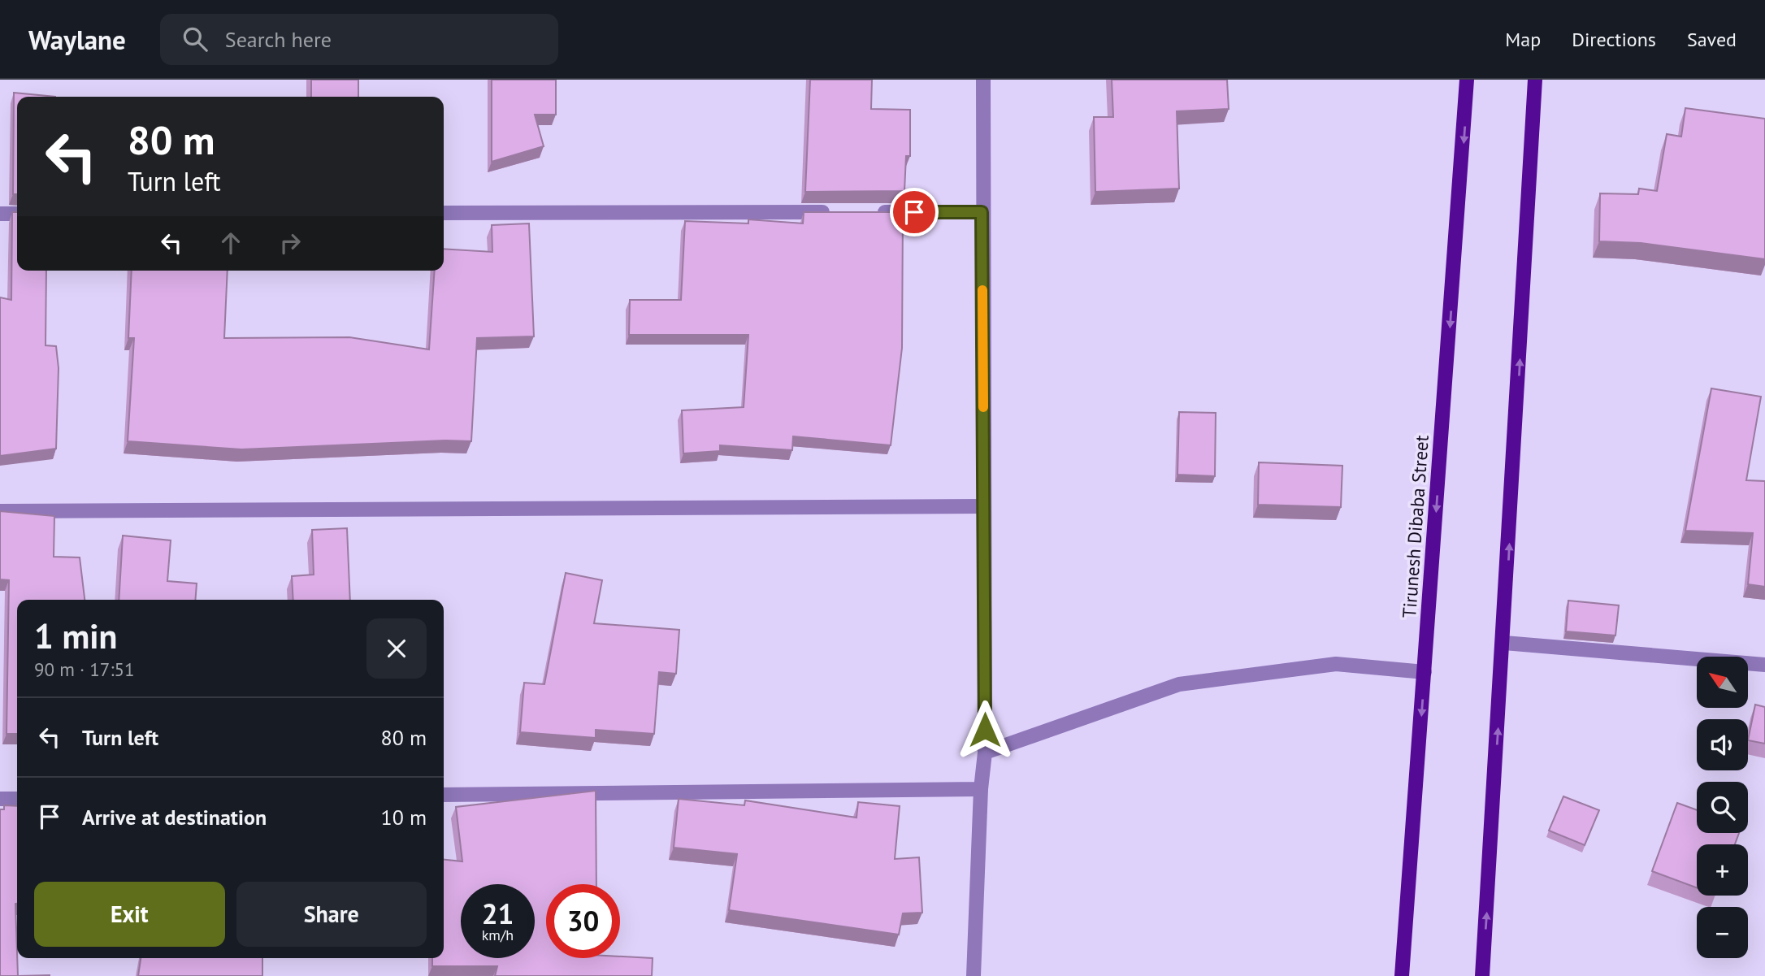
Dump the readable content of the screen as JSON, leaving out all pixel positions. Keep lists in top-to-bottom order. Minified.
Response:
{"streets":{"main road":["Tirunesh Dibaba Street"]},"north":"top left","page":{"header":"Waylane","search":"Search here","nav":["Map","Directions","Saved"],"turn":["80 m","Turn left"],"heading":["1 min","90 m · 17:51"],"map_buttons":["+","−"],"list":[{"name":"Turn left","value":"80 m"},{"name":"Arrive at destination","value":"10 m"}],"buttons":["Exit","Share"],"speed":"21 km/h","limit":"30"}}
